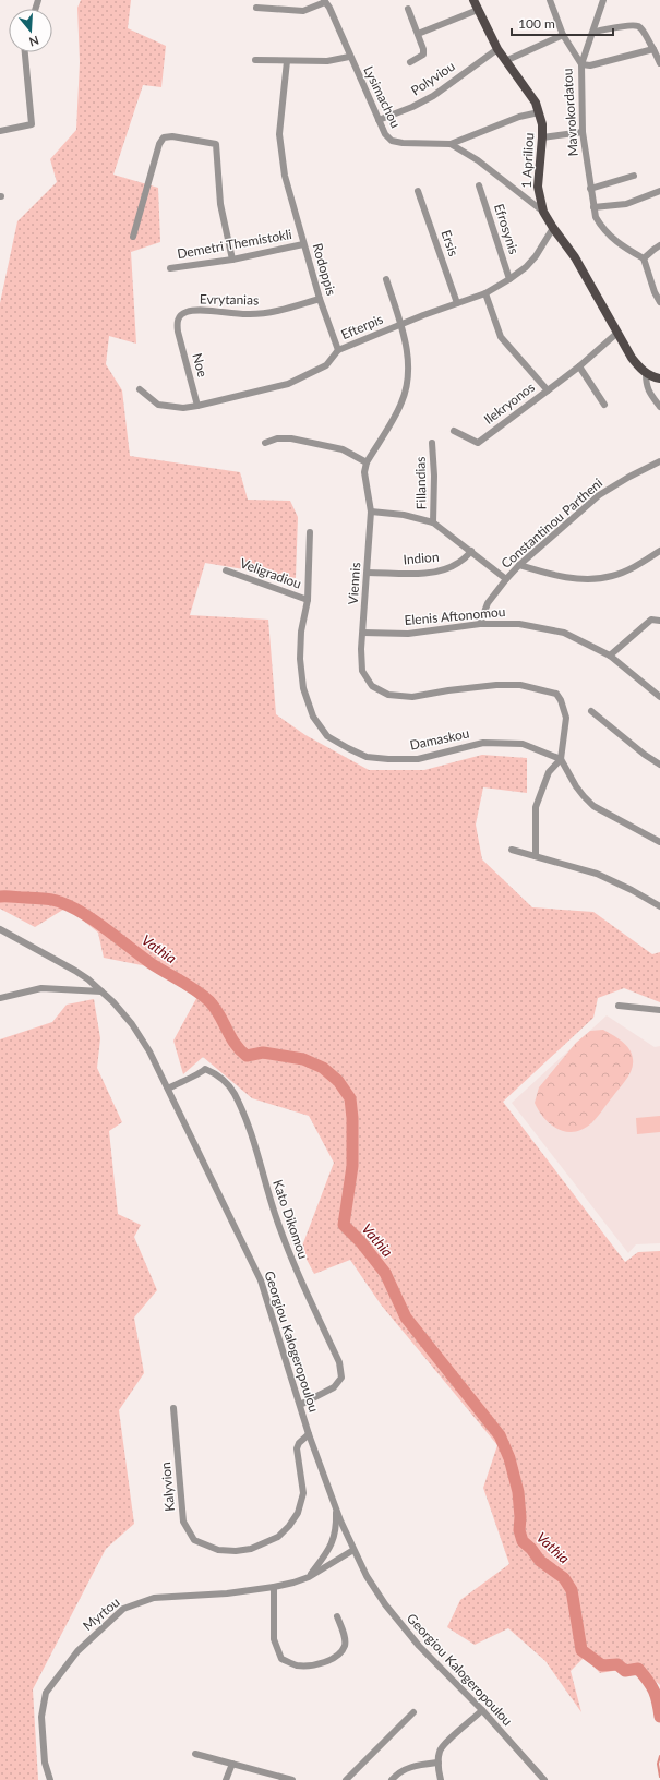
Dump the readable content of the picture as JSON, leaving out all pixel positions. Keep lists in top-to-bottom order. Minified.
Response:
{"streets":{"main road":["1 Apriliou"],"street":["Polyviou","Lysimachou","Mavrokordatou","Efrosynis","Ersis","Demetri Themistokli","Rodoppis","Evrytanias","Efterpis","Noe","Ilekryonos","Fillandias","Constantinou Partheni","Indion","Veligradiou","Viennis","Elenis Aftonomou","Damaskou","Kato Dikomou","Georgiou Kalogeropoulou","Kalyvion","Myrtou"]},"crossings":[["Polyviou","Lysimachou"],["Polyviou","1 Apriliou"],["Lysimachou","1 Apriliou"],["1 Apriliou","Efterpis"],["Efrosynis","Efterpis"],["Ersis","Efterpis"],["Demetri Themistokli","Rodoppis"],["Rodoppis","Evrytanias"],["Rodoppis","Efterpis"],["Evrytanias","Noe"],["Efterpis","Noe"],["Efterpis","Ilekryonos"],["Efterpis","Viennis"],["Constantinou Partheni","Elenis Aftonomou"],["Indion","Viennis"],["Veligradiou","Damaskou"],["Viennis","Elenis Aftonomou"],["Viennis","Damaskou"],["Kato Dikomou","Georgiou Kalogeropoulou"],["Georgiou Kalogeropoulou","Kalyvion"],["Georgiou Kalogeropoulou","Myrtou"]],"water":["Vathia"],"scale_bar":"100 m","north":"bottom"}
